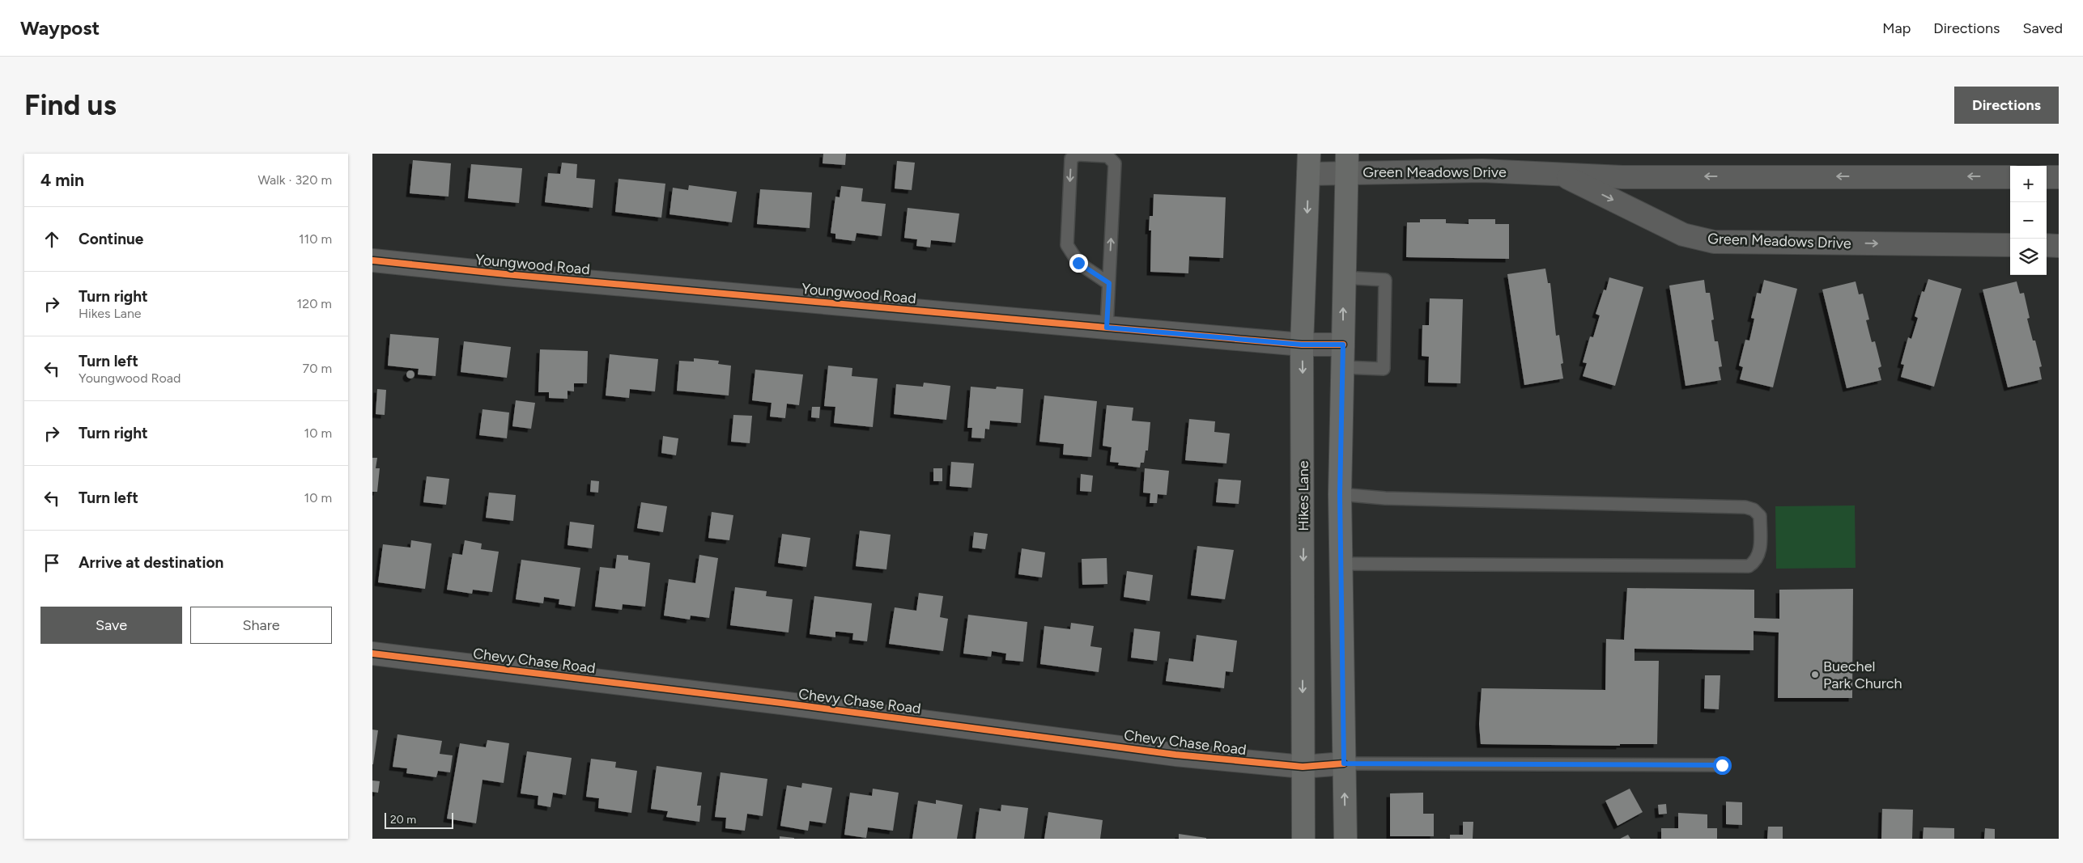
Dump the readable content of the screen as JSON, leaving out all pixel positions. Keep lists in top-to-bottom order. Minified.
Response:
{"streets":{"main road":["Hikes Lane"],"street":["Green Meadows Drive","Youngwood Road","Chevy Chase Road"]},"crossings":[["Green Meadows Drive","Hikes Lane"],["Youngwood Road","Hikes Lane"],["Hikes Lane","Chevy Chase Road"]],"places":["Buechel Park Church"],"scale_bar":"20 m","page":{"header":"Waypost","nav":["Map","Directions","Saved"],"buttons":["Directions",["Save","Share"]],"title":"Find us","heading":["4 min","Walk · 320 m"],"map_buttons":["+","−"],"list":[["Continue","110 m"],["Turn right","Hikes Lane","120 m"],["Turn left","Youngwood Road","70 m"],["Turn right","10 m"],["Turn left","10 m"],"Arrive at destination"],"scale":"20 m"}}
